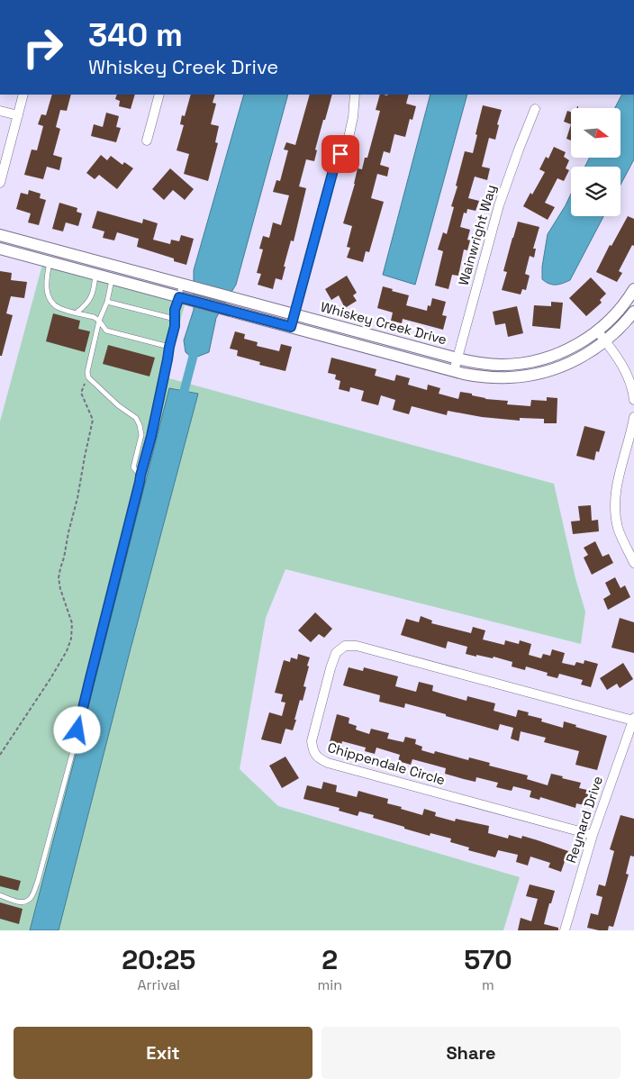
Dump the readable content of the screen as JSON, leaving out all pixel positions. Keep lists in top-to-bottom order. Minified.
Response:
{"streets":{"street":["Wainwright Way","Whiskey Creek Drive","Chippendale Circle","Reynard Drive"]},"crossings":[["Wainwright Way","Whiskey Creek Drive"],["Chippendale Circle","Reynard Drive"]],"north":"right","page":{"turn":["340 m","Whiskey Creek Drive"],"eta":["20:25","Arrival","2","min","570","m"],"buttons":["Exit","Share"]}}
